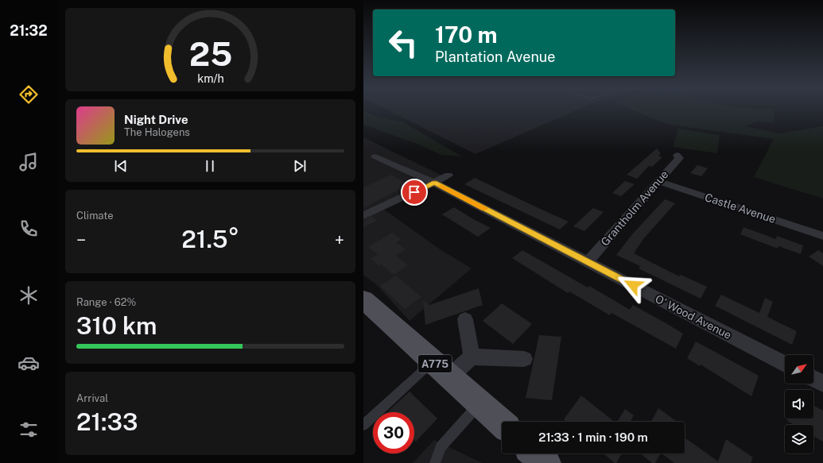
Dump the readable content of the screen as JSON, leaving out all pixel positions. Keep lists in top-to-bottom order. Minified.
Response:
{"streets":{"main road":["A775"],"street":["Grantholm Avenue","Castle Avenue","O' Wood Avenue"]},"crossings":[["Grantholm Avenue","Castle Avenue"],["Grantholm Avenue","O' Wood Avenue"]],"north":"top right","page":{"tabs":"21:32","turn":["170 m","Plantation Avenue"],"song":["Night Drive","The Halogens"],"tile":["Climate",["Range · 62%","310 km"],["Arrival","21:33"]],"heat":["−","21.5°","+"],"limit":"30","trip":"21:33 · 1 min · 190 m","gauge":["25","km/h"]}}
